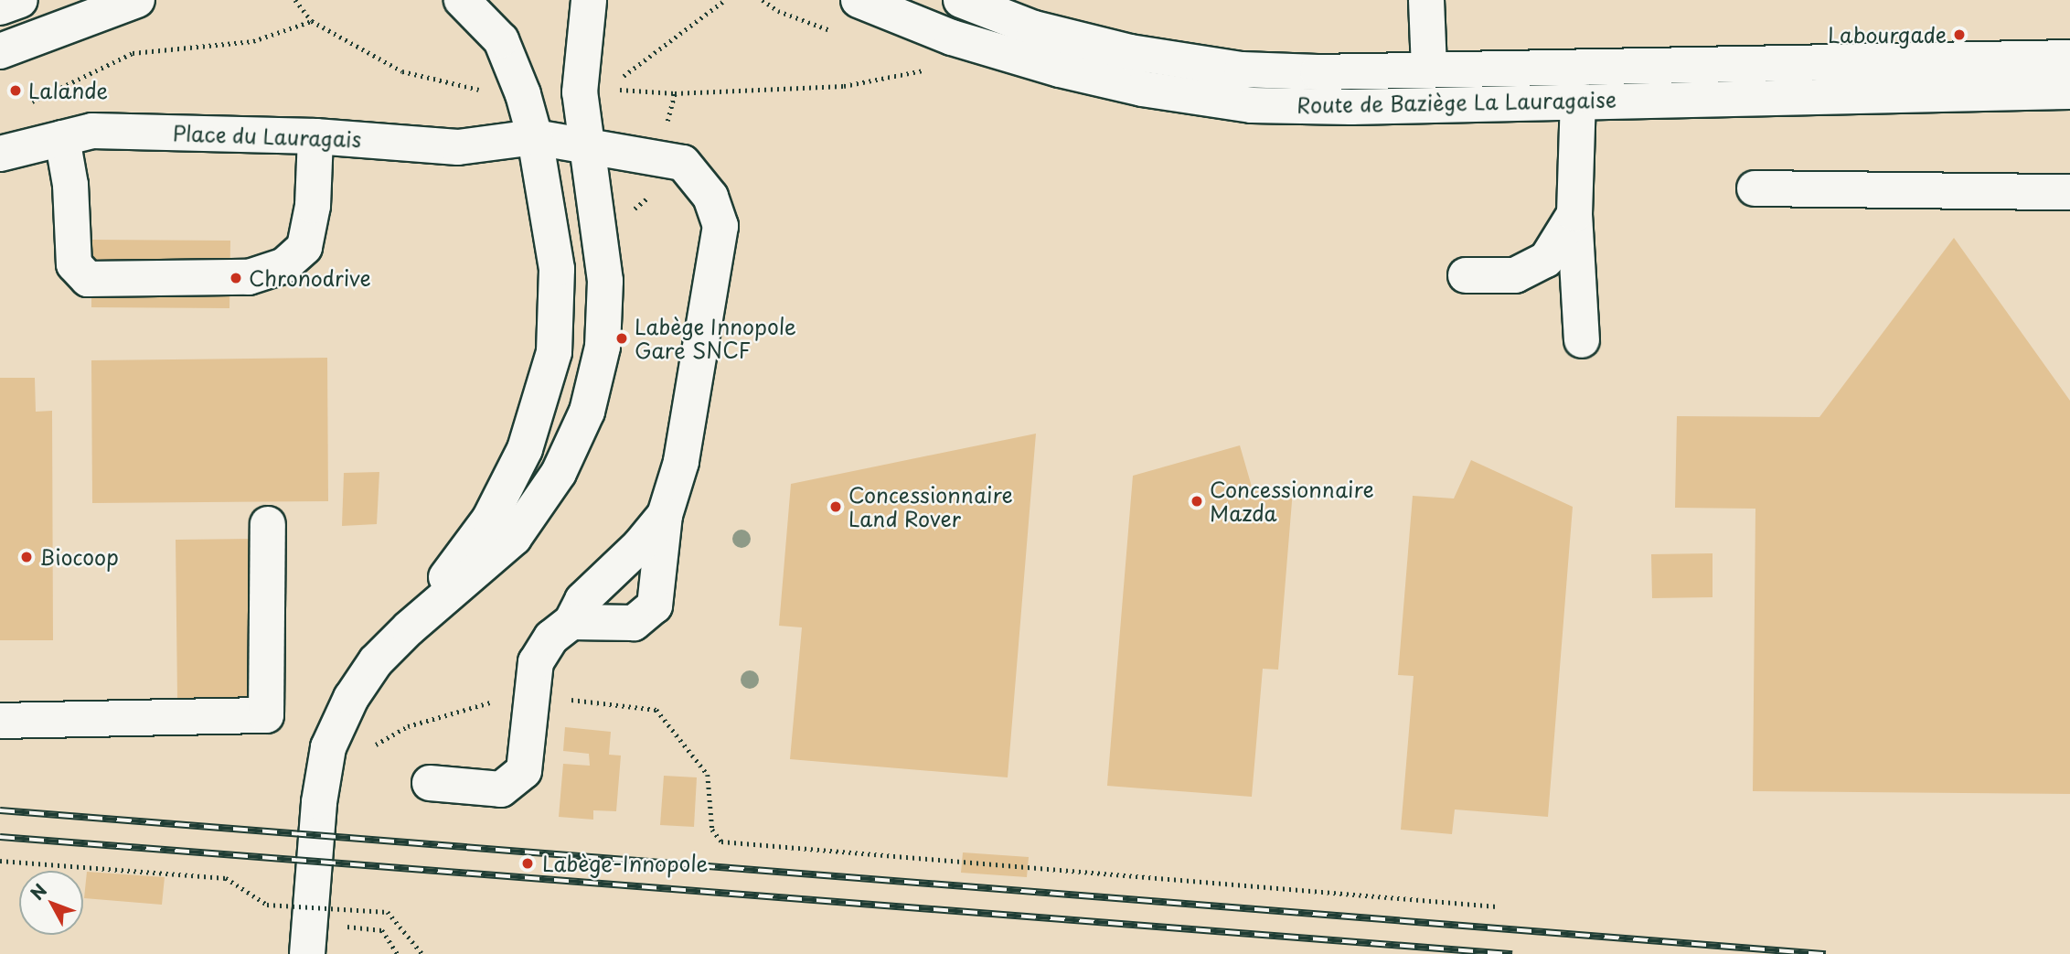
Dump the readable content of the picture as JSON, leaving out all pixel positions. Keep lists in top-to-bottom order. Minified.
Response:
{"streets":{"street":["Route de Baziège La Lauragaise","Place du Lauragais"]},"places":["Labourgade","Lalande","Chronodrive","Labège Innopole Gare SNCF","Concessionnaire Mazda","Concessionnaire Land Rover","Biocoop","Labège-Innopole"],"north":"top left"}
